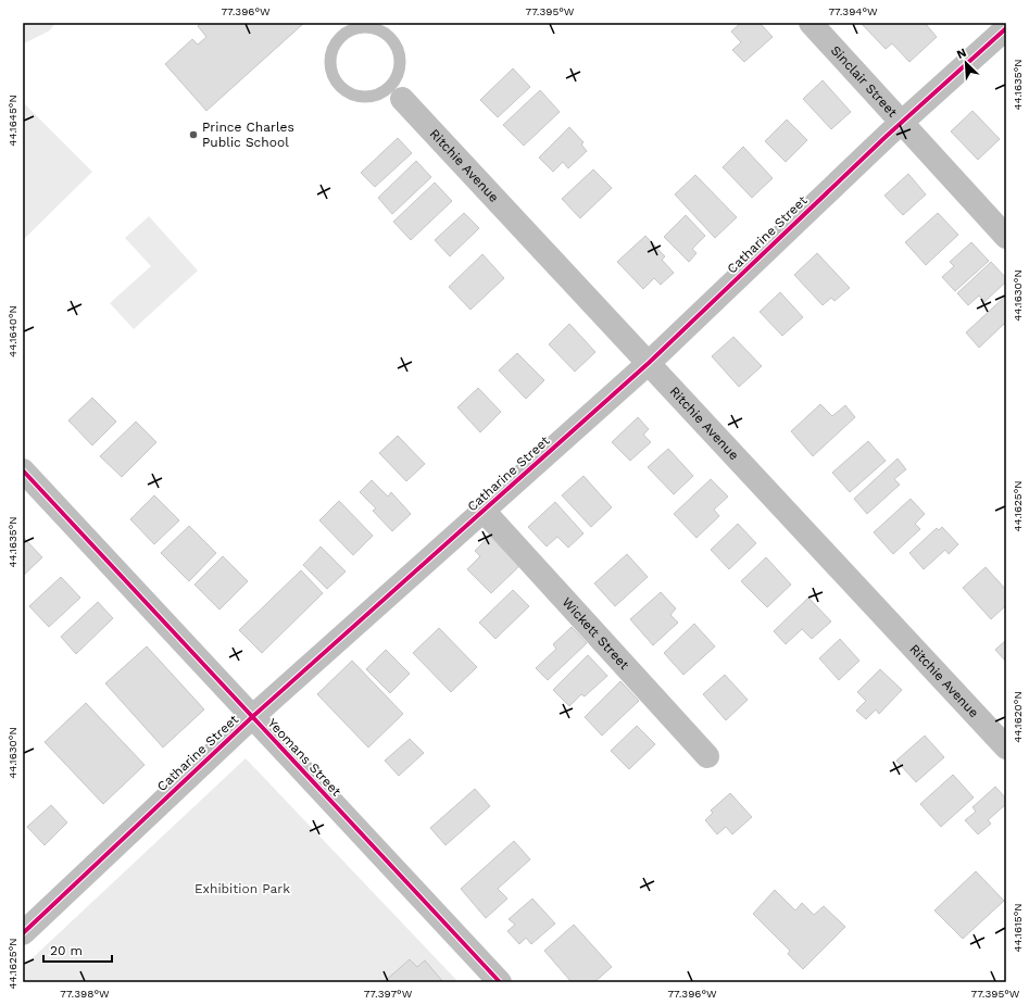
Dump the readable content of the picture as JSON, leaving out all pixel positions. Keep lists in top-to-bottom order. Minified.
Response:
{"streets":{"street":["Sinclair Street","Ritchie Avenue","Catharine Street","Wickett Street","Yeomans Street"]},"crossings":[["Sinclair Street","Catharine Street"],["Ritchie Avenue","Catharine Street"],["Catharine Street","Wickett Street"],["Catharine Street","Yeomans Street"]],"parks":["Exhibition Park"],"places":["Prince Charles Public School"],"scale_bar":"20 m","north":"top left","coordinates":["77.396°W","77.395°W","77.394°W","44.1635°N","44.1645°N","44.1630°N","44.1640°N","44.1625°N","44.1620°N","44.1615°N","77.398°W","77.397°W"]}
